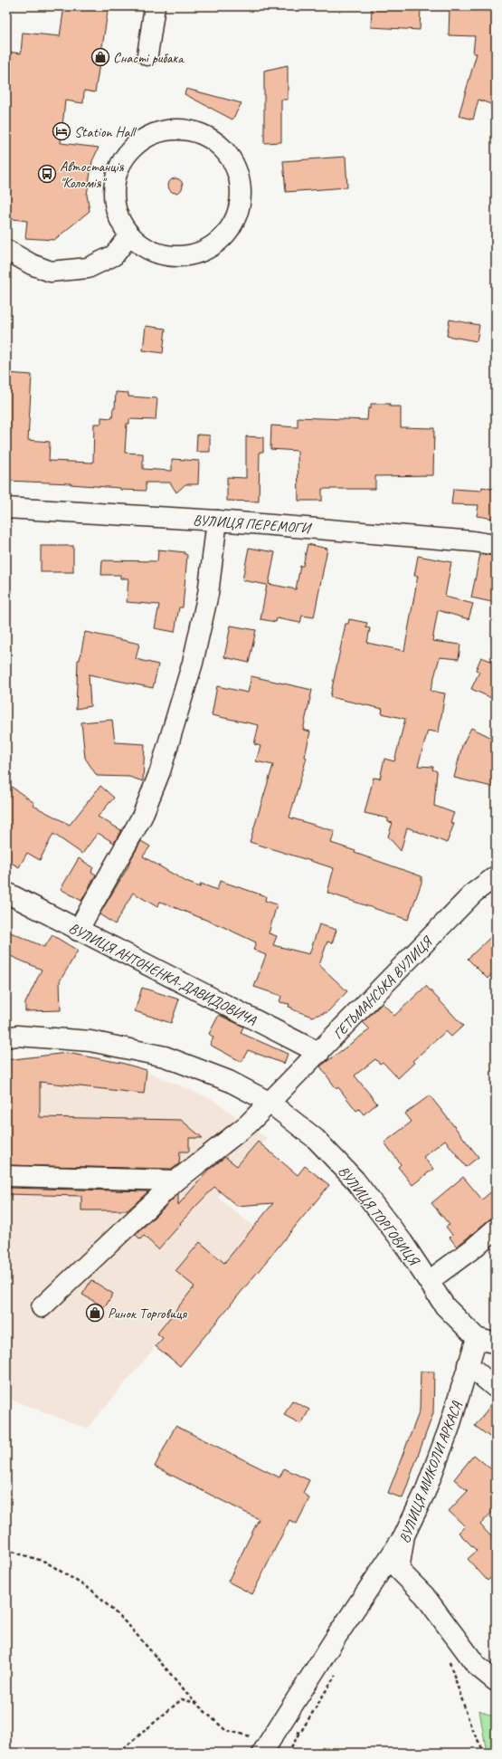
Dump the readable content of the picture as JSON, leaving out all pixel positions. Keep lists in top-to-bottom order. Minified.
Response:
{"streets":{"street":["ВУЛИЦЯ ПЕРЕМОГИ","ВУЛИЦЯ АНТОНЕНКА-ДАВИДОВИЧА","ГЕТЬМАНСЬКА ВУЛИЦЯ","ВУЛИЦЯ ТОРГОВИЦЯ","ВУЛИЦЯ МИКОЛИ АРКАСА"]},"crossings":[["ВУЛИЦЯ АНТОНЕНКА-ДАВИДОВИЧА","ГЕТЬМАНСЬКА ВУЛИЦЯ"],["ГЕТЬМАНСЬКА ВУЛИЦЯ","ВУЛИЦЯ ТОРГОВИЦЯ"],["ВУЛИЦЯ ТОРГОВИЦЯ","ВУЛИЦЯ МИКОЛИ АРКАСА"]],"places":{"shop":["Снасті рибака","Ринок Торговиця"],"hotel":["Station Hall"],"bus stop":["Автостанція \"Коломія\""]}}
